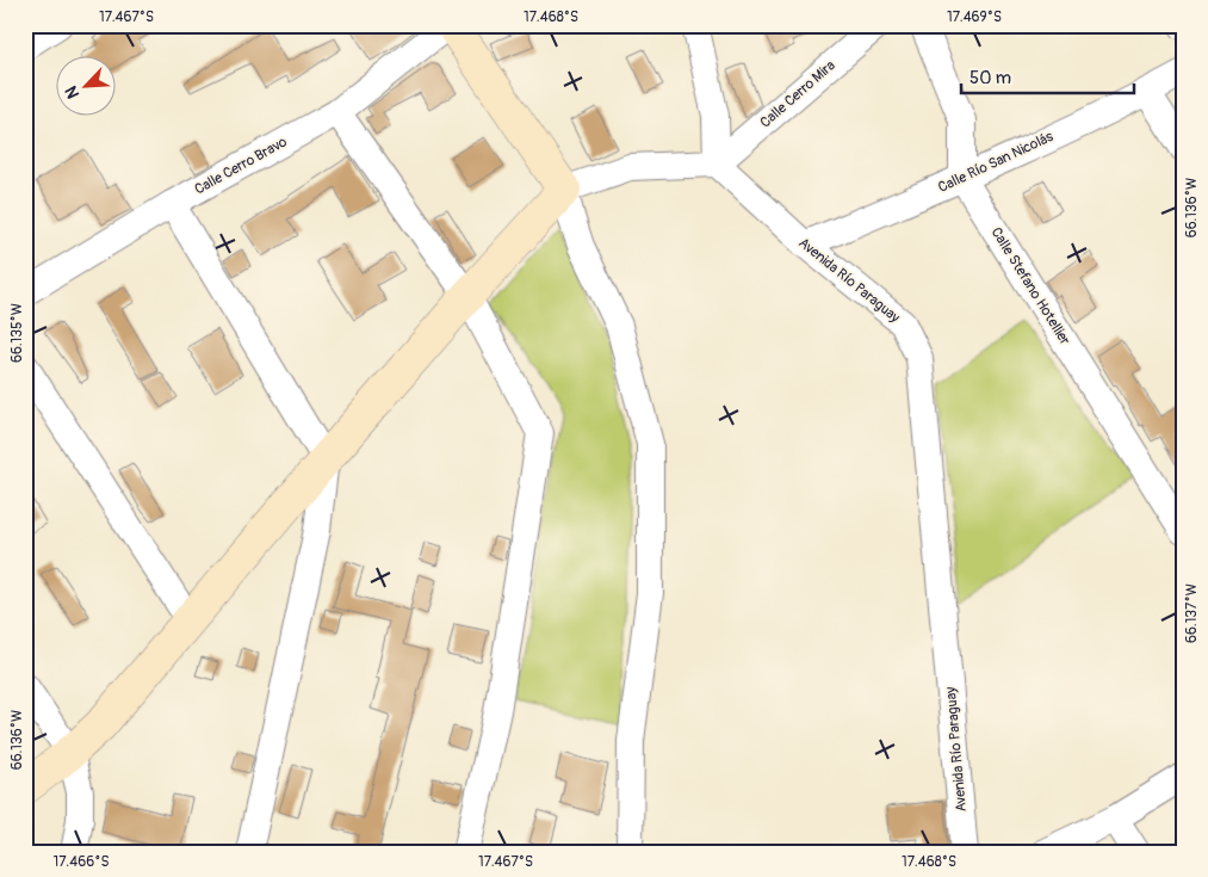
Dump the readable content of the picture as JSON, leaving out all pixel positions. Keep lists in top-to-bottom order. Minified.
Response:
{"streets":{"street":["Calle Cerro Mira","Calle Río San Nicolás","Calle Cerro Bravo","Avenida Río Paraguay","Calle Stefano Hotellier"]},"crossings":[["Calle Cerro Mira","Avenida Río Paraguay"],["Calle Río San Nicolás","Avenida Río Paraguay"],["Calle Río San Nicolás","Calle Stefano Hotellier"]],"scale_bar":"50 m","north":"bottom left","coordinates":["17.467°S","17.468°S","17.469°S","66.136°W","66.135°W","66.137°W","17.466°S"]}
